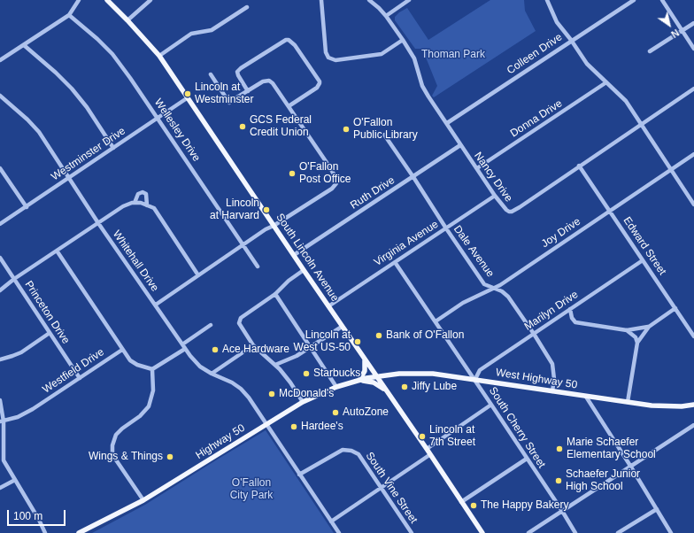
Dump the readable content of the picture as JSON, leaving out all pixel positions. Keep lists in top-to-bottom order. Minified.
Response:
{"streets":{"main road":["South Lincoln Avenue","West Highway 50","Highway 50"],"street":["Colleen Drive","Donna Drive","Wellesley Drive","Westminster Drive","Nancy Drive","Ruth Drive","Joy Drive","Virginia Avenue","Edward Street","Dale Avenue","Whitehall Drive","Marilyn Drive","Princeton Drive","Westfield Drive","South Cherry Street","South Vine Street"]},"crossings":[["Colleen Drive","Nancy Drive"],["Donna Drive","Nancy Drive"],["Wellesley Drive","Westminster Drive"],["Westminster Drive","South Lincoln Avenue"],["Westminster Drive","Whitehall Drive"],["Nancy Drive","Ruth Drive"],["Nancy Drive","Virginia Avenue"],["Nancy Drive","Edward Street"],["Ruth Drive","Dale Avenue"],["Ruth Drive","South Lincoln Avenue"],["Joy Drive","Edward Street"],["Joy Drive","Dale Avenue"],["Joy Drive","South Cherry Street"],["Virginia Avenue","Dale Avenue"],["Virginia Avenue","South Lincoln Avenue"],["Virginia Avenue","South Cherry Street"],["Edward Street","Marilyn Drive"],["Dale Avenue","Marilyn Drive"],["Dale Avenue","West Highway 50"],["South Lincoln Avenue","West Highway 50"],["South Lincoln Avenue","Highway 50"],["Whitehall Drive","Highway 50"],["Whitehall Drive","South Vine Street"],["Marilyn Drive","West Highway 50"],["Marilyn Drive","South Cherry Street"],["Princeton Drive","Westfield Drive"],["West Highway 50","South Cherry Street"],["West Highway 50","Highway 50"]],"parks":["Thoman Park","O'Fallon City Park"],"places":["Lincoln at Westminster","GCS Federal Credit Union","O'Fallon Public Library","O'Fallon Post Office","Lincoln at Harvard","Bank of O'Fallon","Lincoln at West US-50","Ace Hardware","Starbucks","Jiffy Lube","McDonald's","AutoZone","Hardee's","Lincoln at 7th Street","Marie Schaefer Elementary School","Wings & Things","Schaefer Junior High School","The Happy Bakery"],"scale_bar":"100 m","north":"bottom right"}
